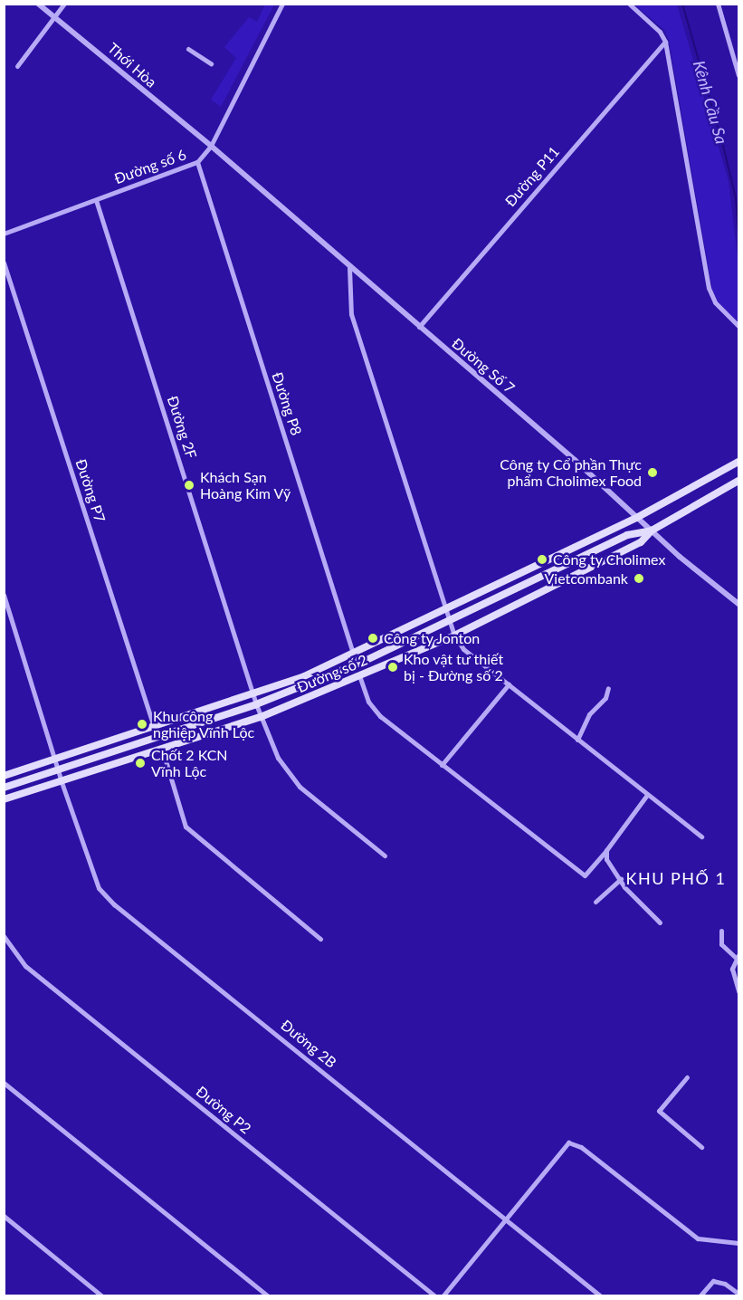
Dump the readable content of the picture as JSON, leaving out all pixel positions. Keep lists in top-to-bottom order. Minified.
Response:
{"streets":{"main road":["Đường số 2"],"street":["Thới Hòa","Đường số 6","Đường P11","Đường Số 7","Đường P8","Đường 2F","Đường P7","Đường 2B","Đường P2"]},"crossings":[["Thới Hòa","Đường số 6"],["Thới Hòa","Đường Số 7"],["Đường số 6","Đường Số 7"],["Đường số 6","Đường P8"],["Đường số 6","Đường 2F"],["Đường P11","Đường Số 7"],["Đường Số 7","Đường số 2"],["Đường P8","Đường số 2"],["Đường 2F","Đường số 2"],["Đường P7","Đường số 2"],["Đường số 2","Đường 2B"]],"districts":["KHU PHỐ 1"],"water":["Kênh Cầu Sa"],"places":["Công ty Cổ phần Thực phẩm Cholimex Food","Khách Sạn Hoàng Kim Vỹ","Công ty Cholimex","Vietcombank","Công ty Jonton","Kho vật tư thiết bị - Đường số 2","Khu công nghiệp Vĩnh Lộc","Chốt 2 KCN Vĩnh Lộc"]}
